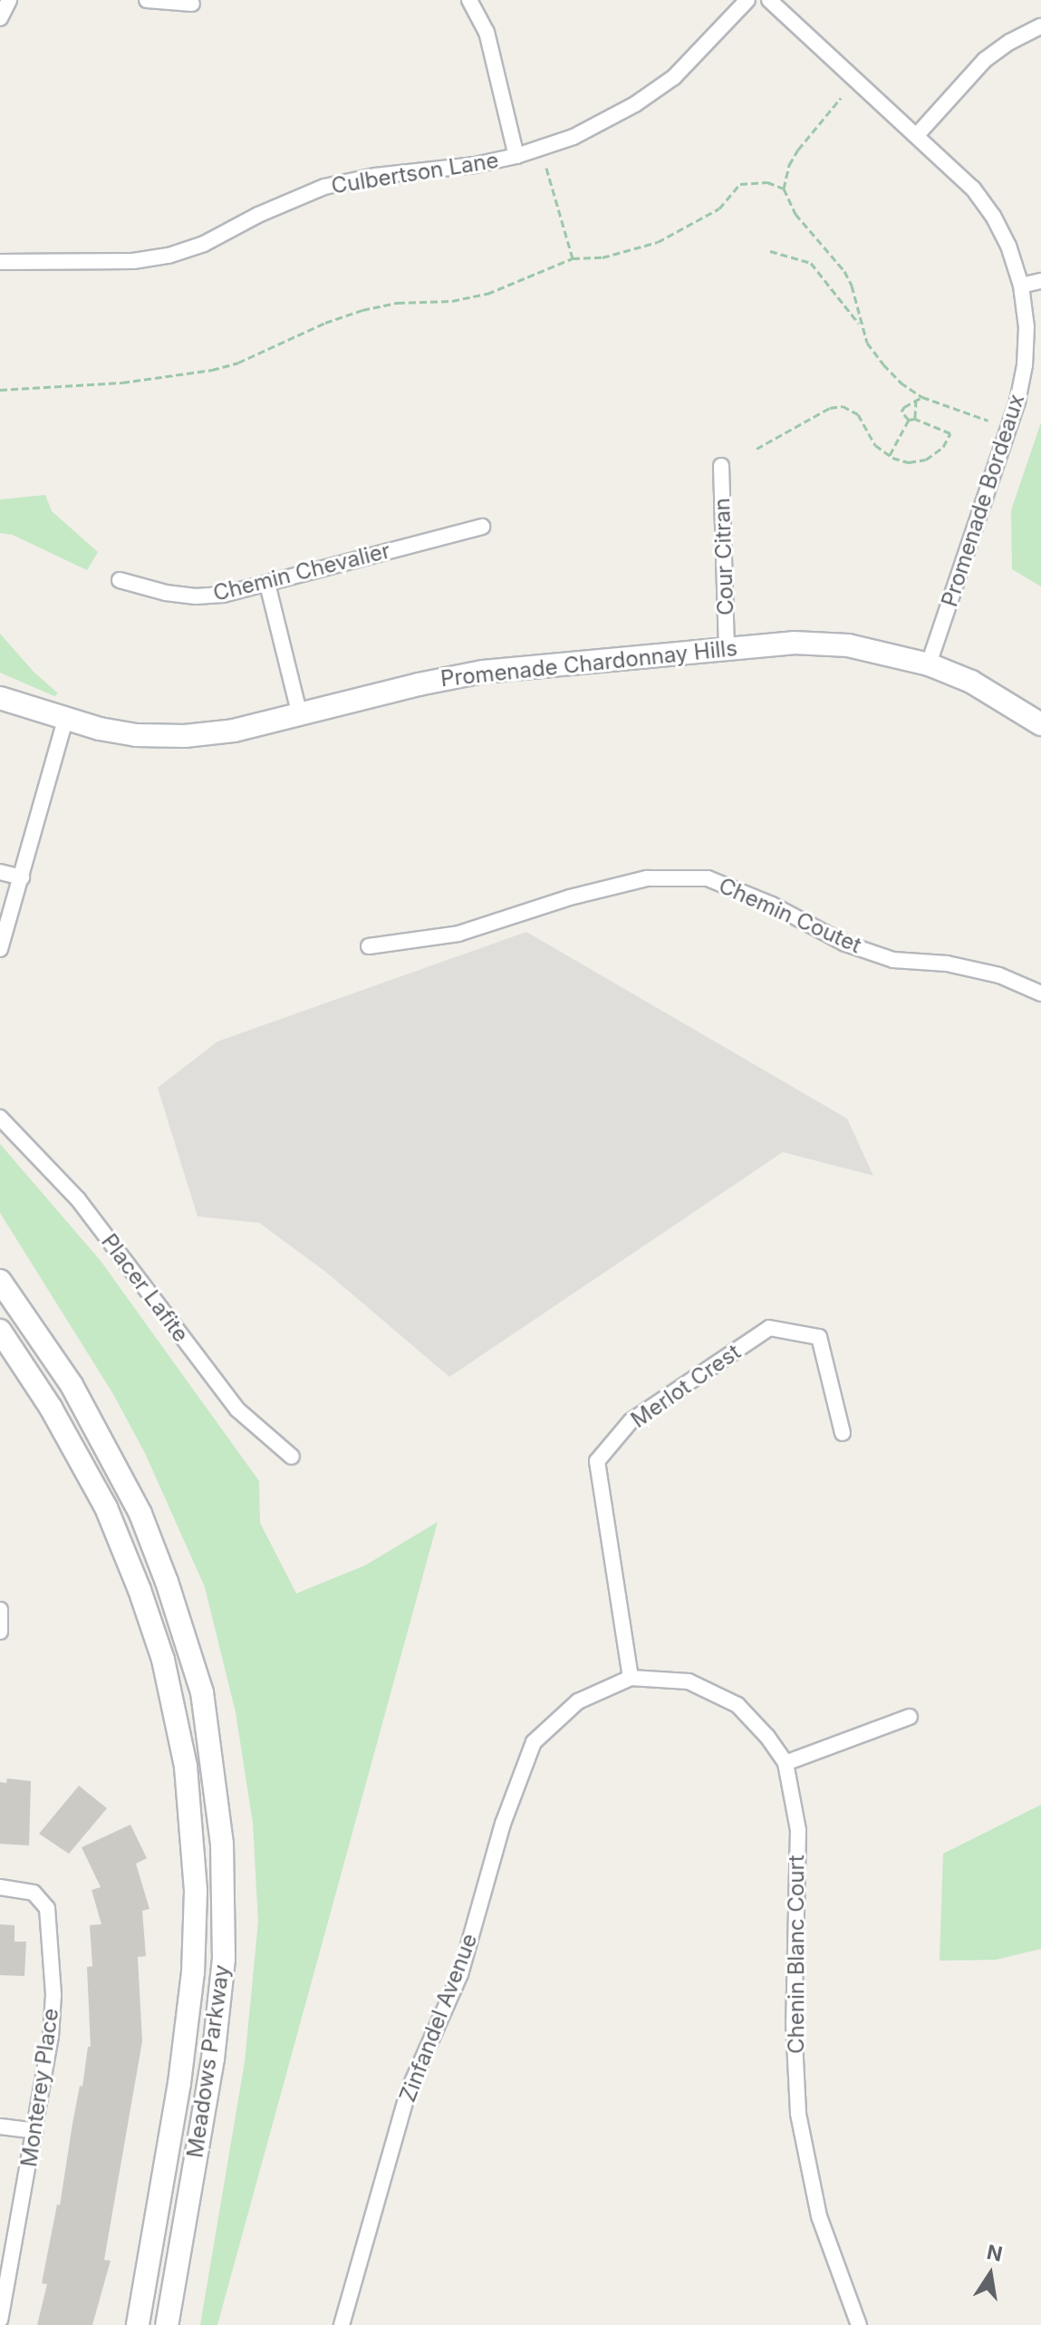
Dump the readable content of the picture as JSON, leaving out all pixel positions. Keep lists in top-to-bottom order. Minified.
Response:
{"streets":{"main road":["Promenade Chardonnay Hills","Meadows Parkway"],"street":["Culbertson Lane","Promenade Bordeaux","Cour Citran","Chemin Chevalier","Chemin Coutet","Placer Lafite","Merlot Crest","Chenin Blanc Court","Zinfandel Avenue","Monterey Place"]},"crossings":[["Promenade Bordeaux","Promenade Chardonnay Hills"],["Cour Citran","Promenade Chardonnay Hills"],["Merlot Crest","Chenin Blanc Court"],["Merlot Crest","Zinfandel Avenue"],["Chenin Blanc Court","Zinfandel Avenue"]],"north":"top"}
